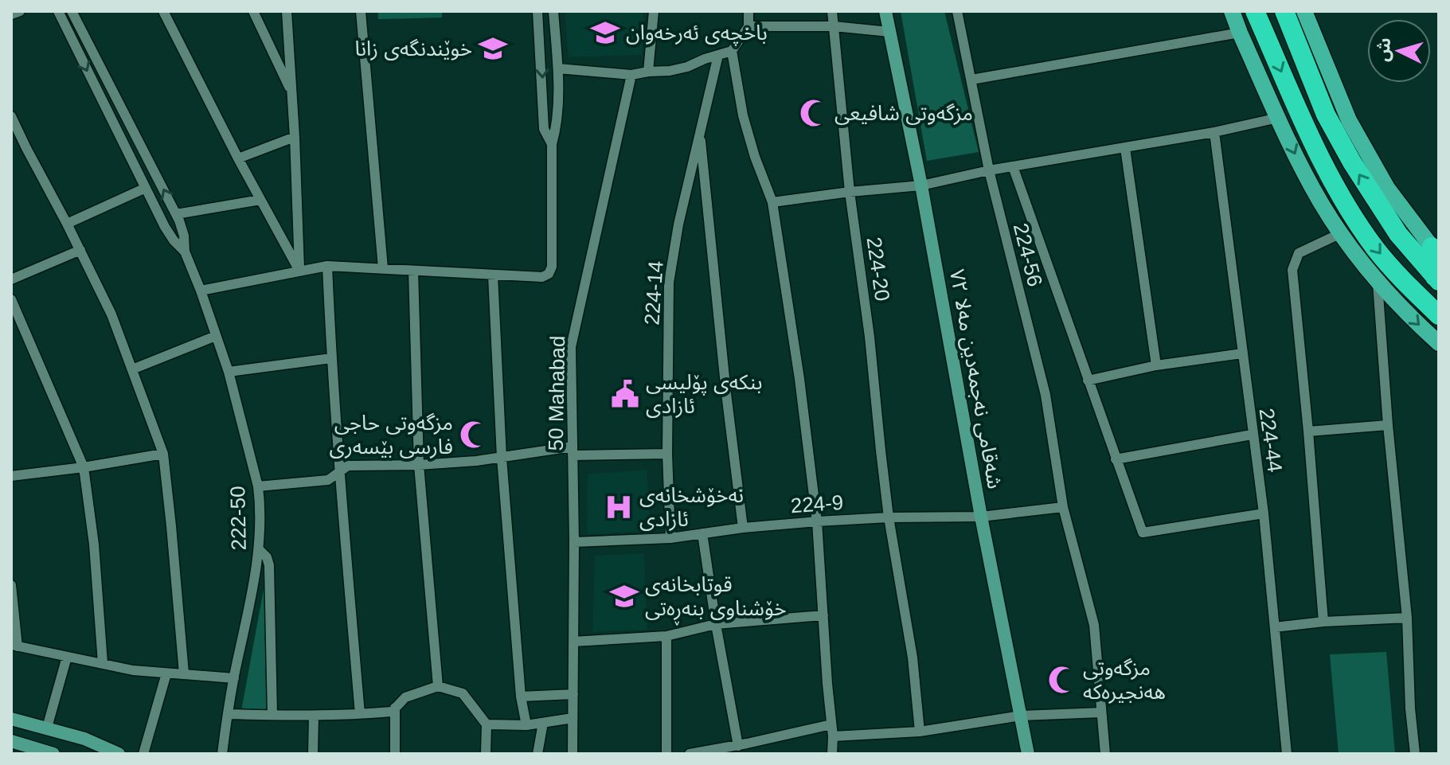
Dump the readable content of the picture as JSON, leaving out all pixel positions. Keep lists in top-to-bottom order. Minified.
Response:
{"streets":{"main road":["شەقامی نەجمەدین مەلا ٧٢"],"street":["224-56","224-20","224-14","50 Mahabad","224-44","224-9","222-50"]},"crossings":[["224-56","224-9"],["224-20","224-9"],["224-14","224-9"],["شەقامی نەجمەدین مەلا ٧٢","224-9"],["50 Mahabad","224-9"]],"places":{"school or university":["باخچەی ئەرخەوان","خوێندنگەی زانا","قوتابخانەی خۆشناوی بنەڕەتی"],"mosque":["مزگەوتی شافیعی","مزگەوتی حاجی فارسی بێسەری","مزگەوتی ھەنجیرەکە"],"public building":["بنکەی پۆلیسی ئازادی"],"hospital":["نەخۆشخانەی ئازادی"]},"north":"left"}
